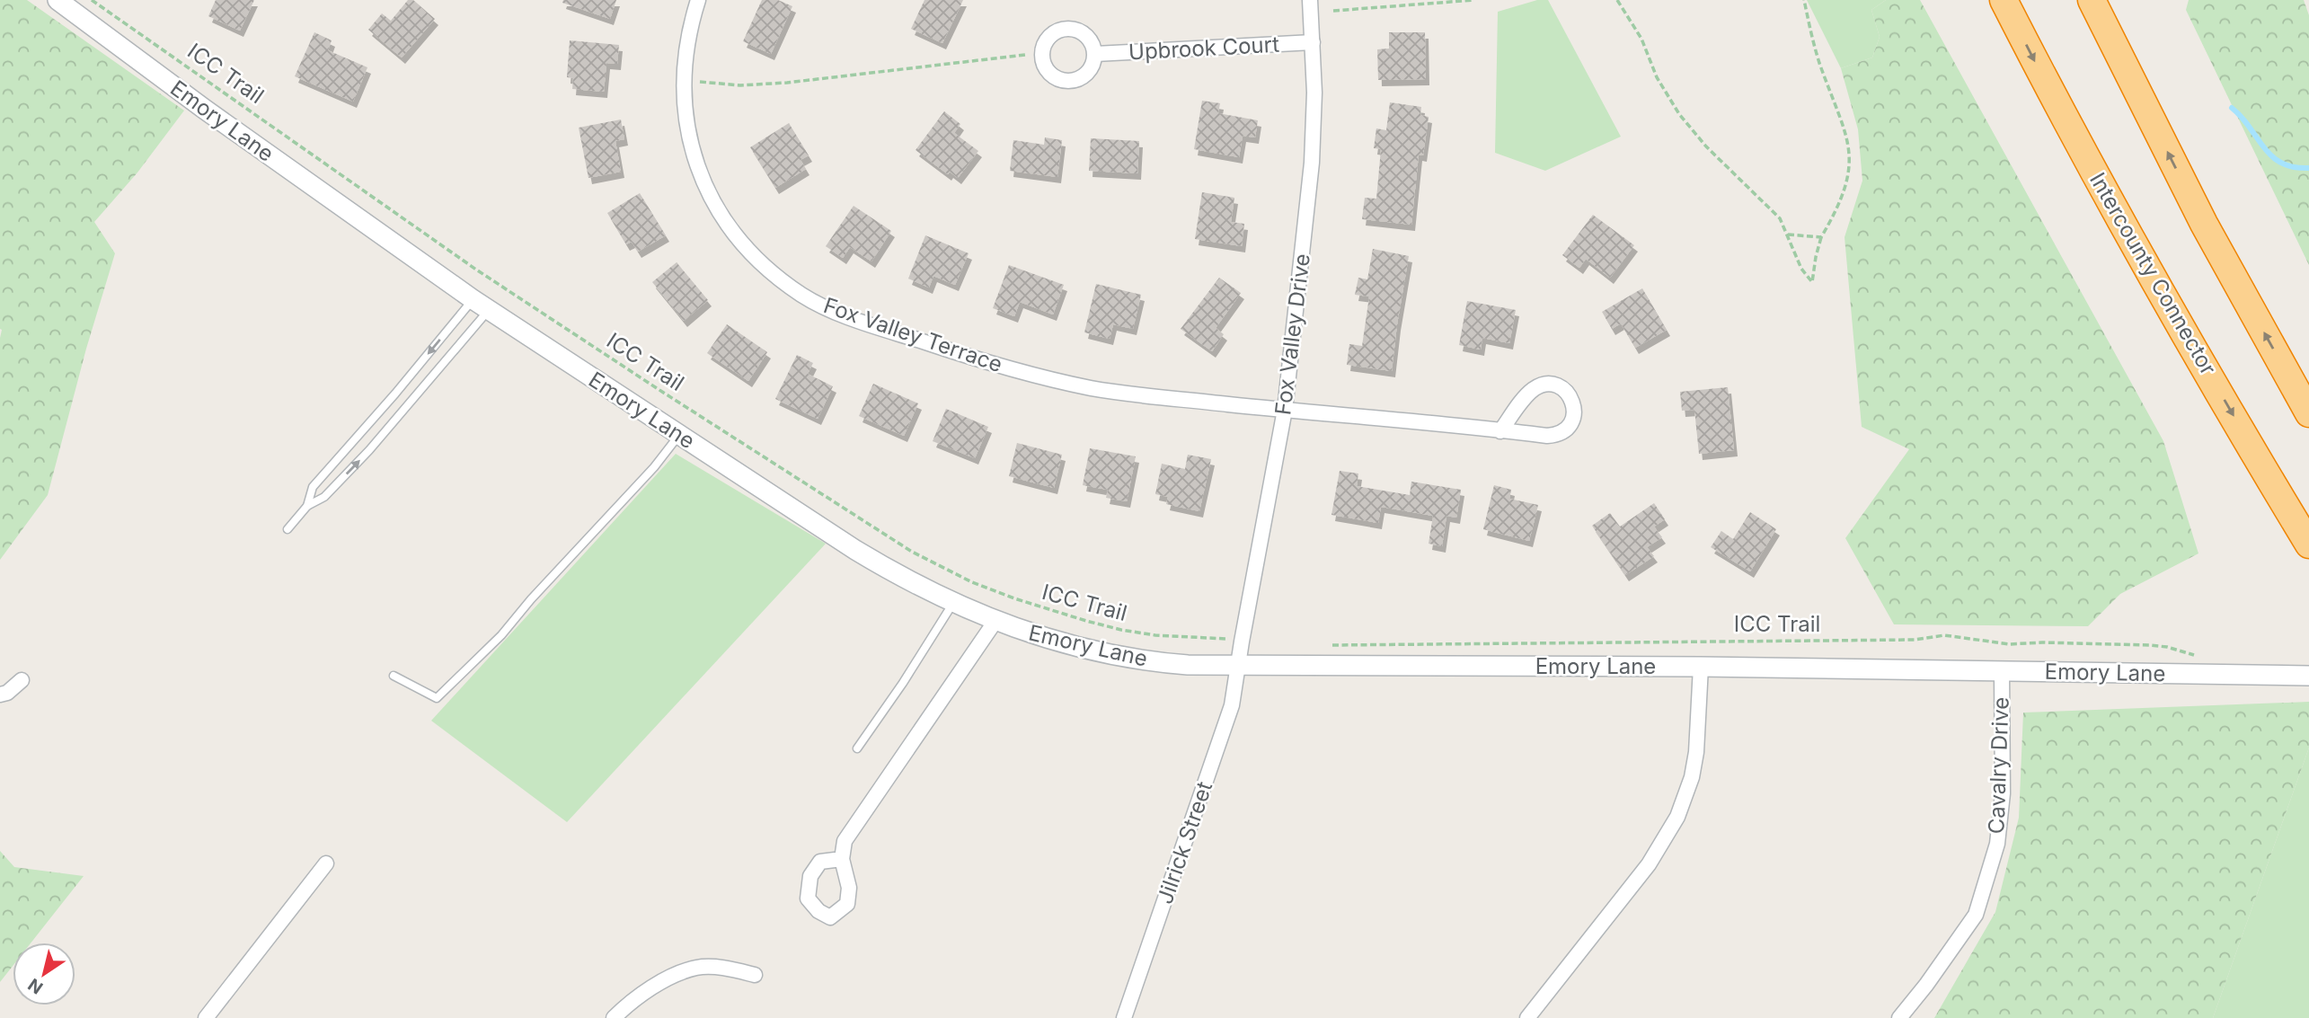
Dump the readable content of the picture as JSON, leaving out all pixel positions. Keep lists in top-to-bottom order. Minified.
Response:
{"streets":{"highway":["Intercounty Connector"],"street":["Upbrook Court","Emory Lane","Fox Valley Drive","Fox Valley Terrace","Cavalry Drive","Jilrick Street"],"path":["ICC Trail"]},"crossings":[["Upbrook Court","Fox Valley Drive"],["Emory Lane","Fox Valley Drive"],["Emory Lane","Cavalry Drive"],["Emory Lane","Jilrick Street"],["Fox Valley Drive","Fox Valley Terrace"],["Fox Valley Drive","Jilrick Street"]],"north":"bottom left"}
